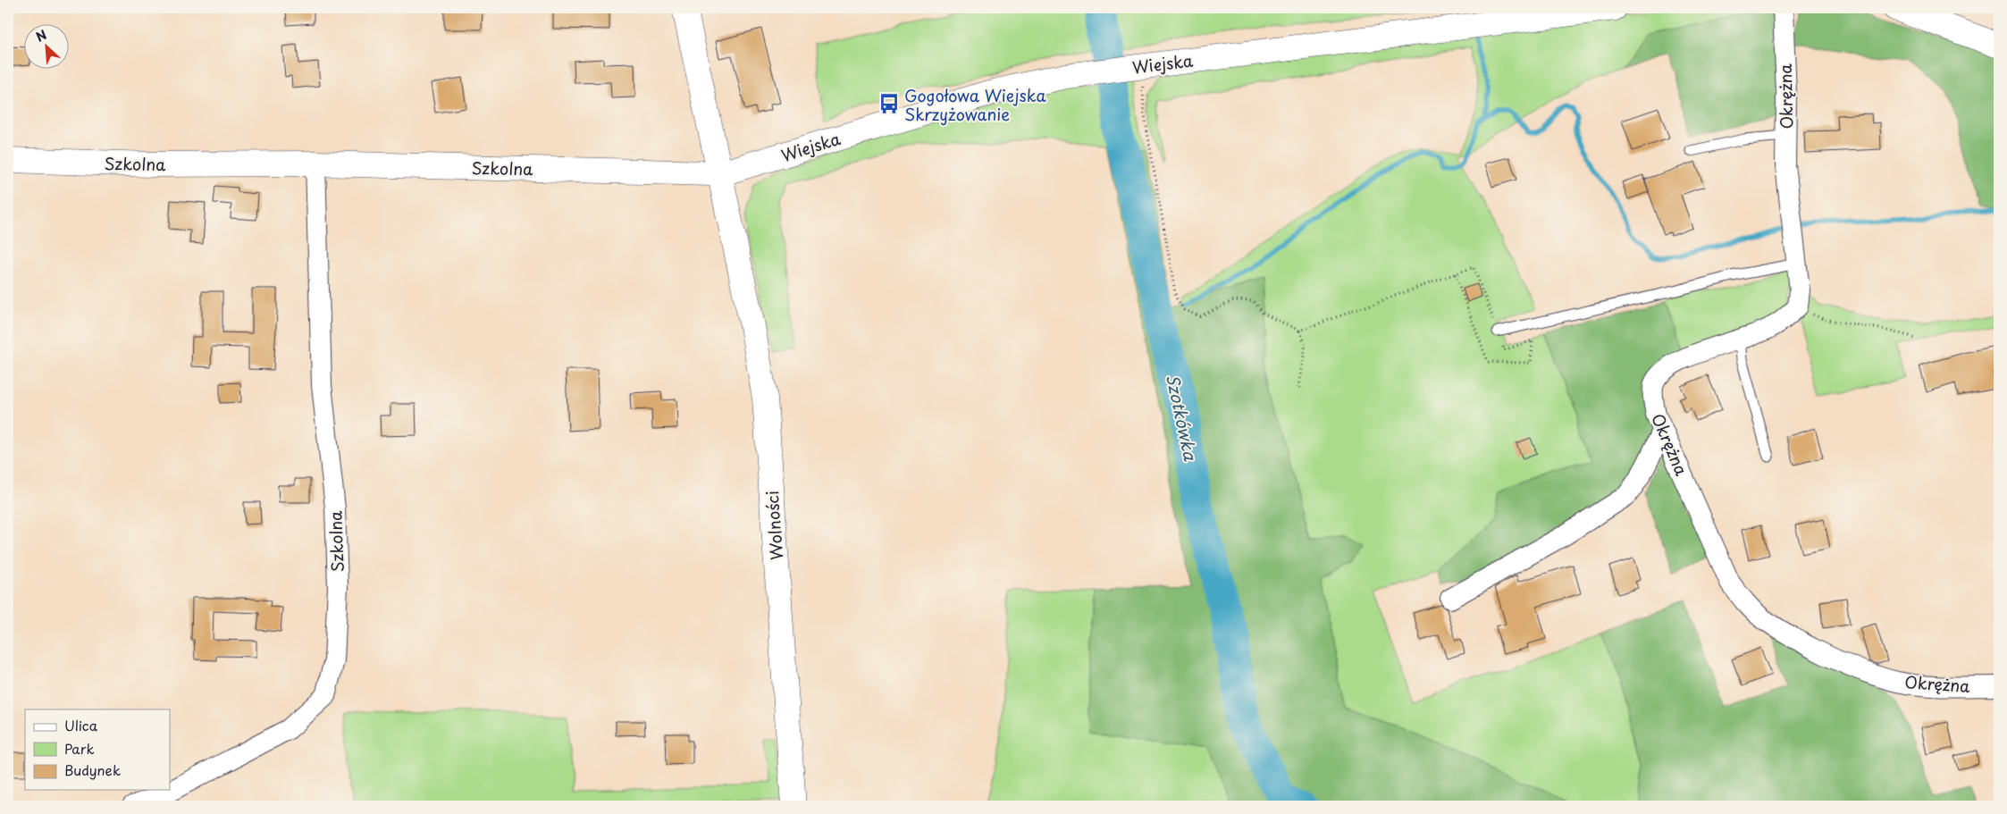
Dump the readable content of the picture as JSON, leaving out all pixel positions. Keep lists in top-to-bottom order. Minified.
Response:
{"streets":{"street":["Wiejska","Okrężna","Szkolna","Wolności"]},"crossings":[["Wiejska","Szkolna"],["Wiejska","Wolności"]],"water":["Szotkówka"],"places":{"bus stop":["Gogołowa Wiejska Skrzyżowanie"]},"legend":["Ulica","Park","Budynek"],"north":"top left"}
